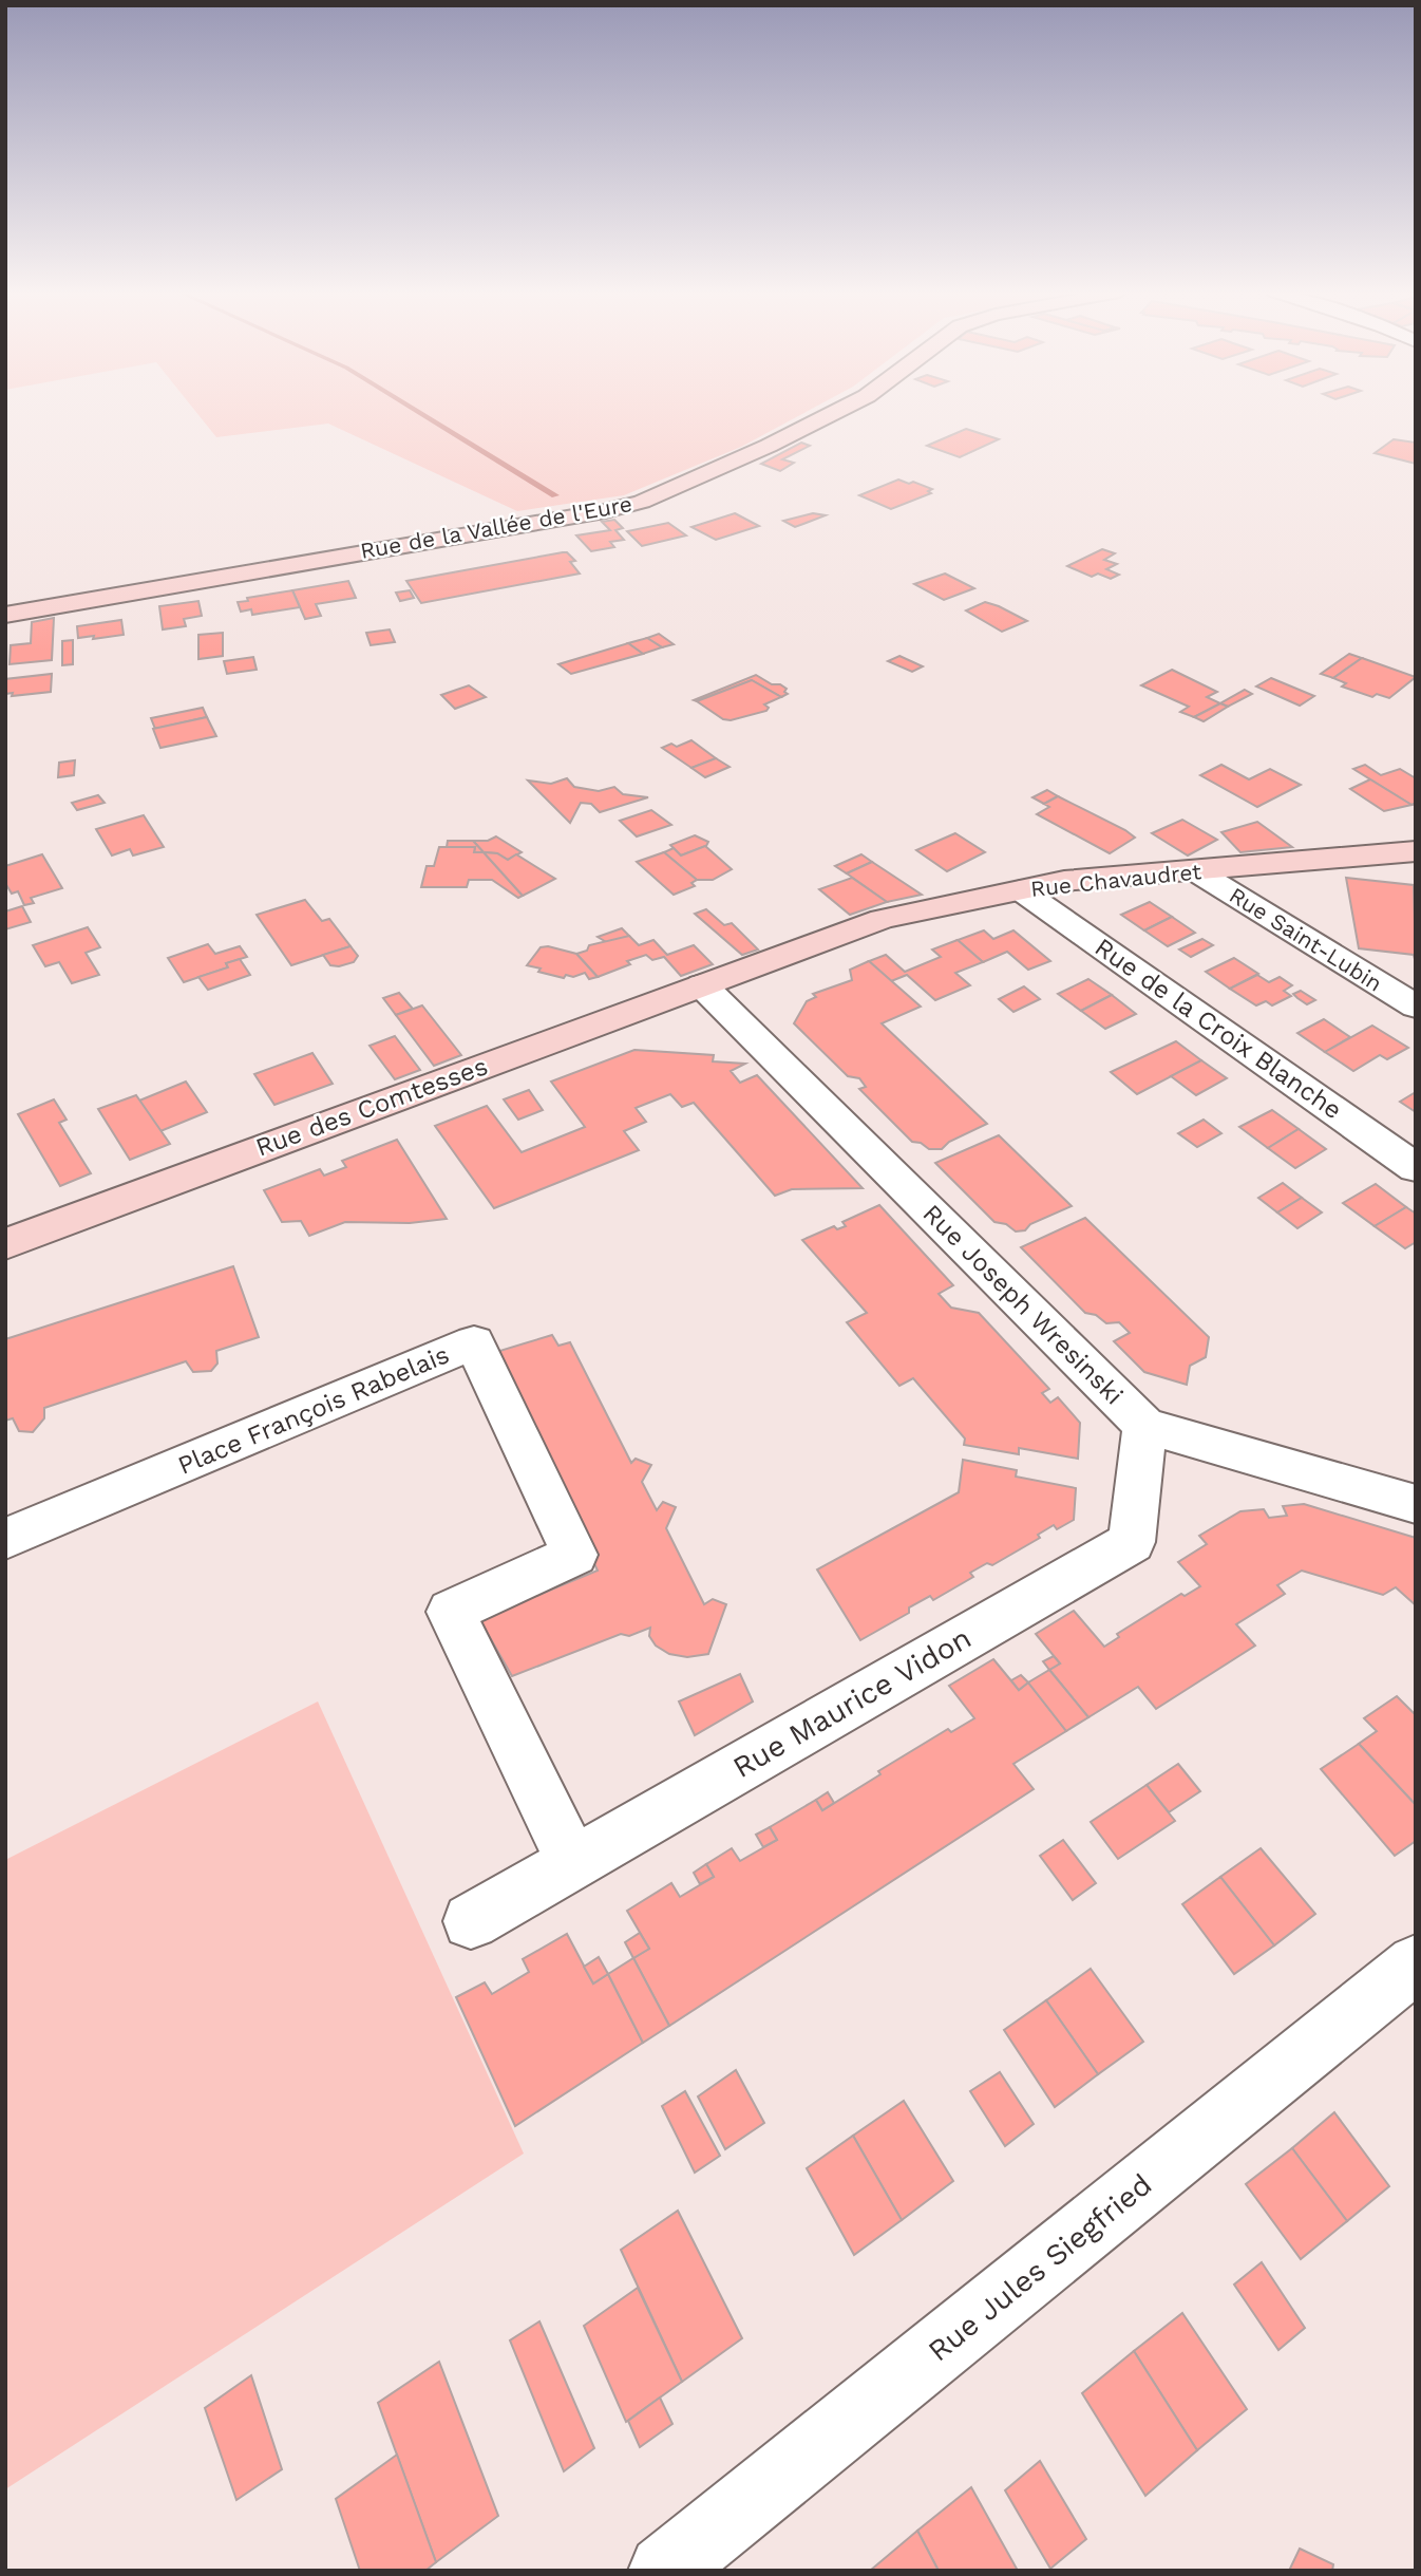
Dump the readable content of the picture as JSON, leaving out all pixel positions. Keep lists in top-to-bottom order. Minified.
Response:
{"streets":{"street":["Rue de la Vallée de l'Eure","Rue Chavaudret","Rue Saint-Lubin","Rue de la Croix Blanche","Rue des Comtesses","Rue Joseph Wresinski","Place François Rabelais","Rue Maurice Vidon","Rue Jules Siegfried"]},"crossings":[["Rue Chavaudret","Rue Saint-Lubin"],["Rue Chavaudret","Rue de la Croix Blanche"],["Rue Chavaudret","Rue des Comtesses"],["Rue des Comtesses","Rue Joseph Wresinski"],["Rue Joseph Wresinski","Rue Maurice Vidon"],["Place François Rabelais","Rue Maurice Vidon"]]}
